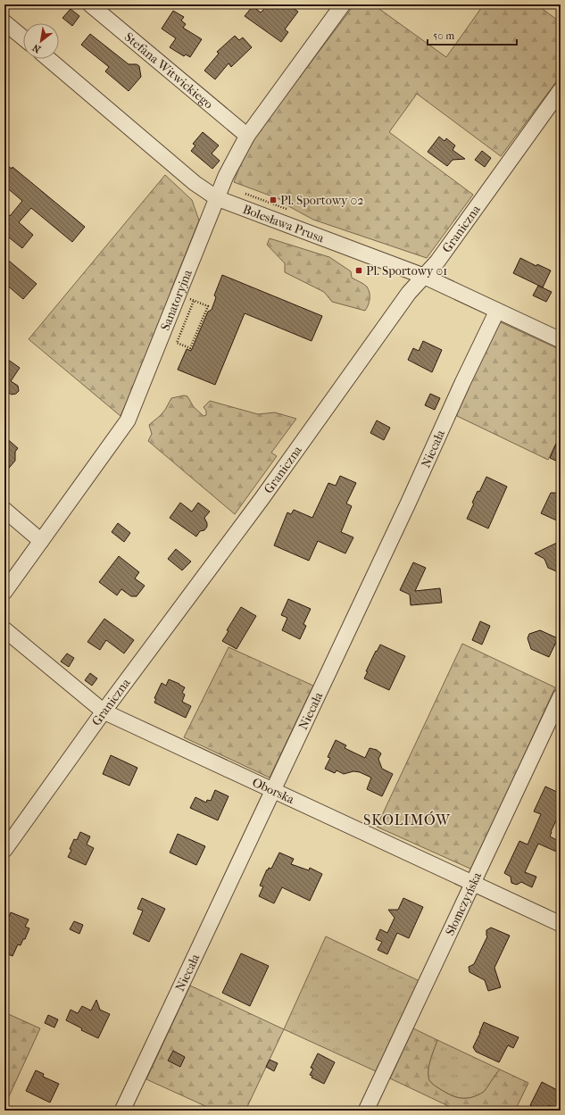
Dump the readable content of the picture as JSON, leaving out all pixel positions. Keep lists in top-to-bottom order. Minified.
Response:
{"streets":{"street":["Stefana Witwickiego","Bolesława Prusa","Graniczna","Sanatoryjna","Niecała","Oborska","Słomczyńska"]},"crossings":[["Stefana Witwickiego","Sanatoryjna"],["Bolesława Prusa","Graniczna"],["Bolesława Prusa","Sanatoryjna"],["Bolesława Prusa","Niecała"],["Graniczna","Oborska"],["Niecała","Oborska"],["Oborska","Słomczyńska"]],"districts":["SKOLIMÓW"],"places":{"transit":["Pl. Sportowy 02","Pl. Sportowy 01"]},"scale_bar":"50 m","north":"bottom left"}
